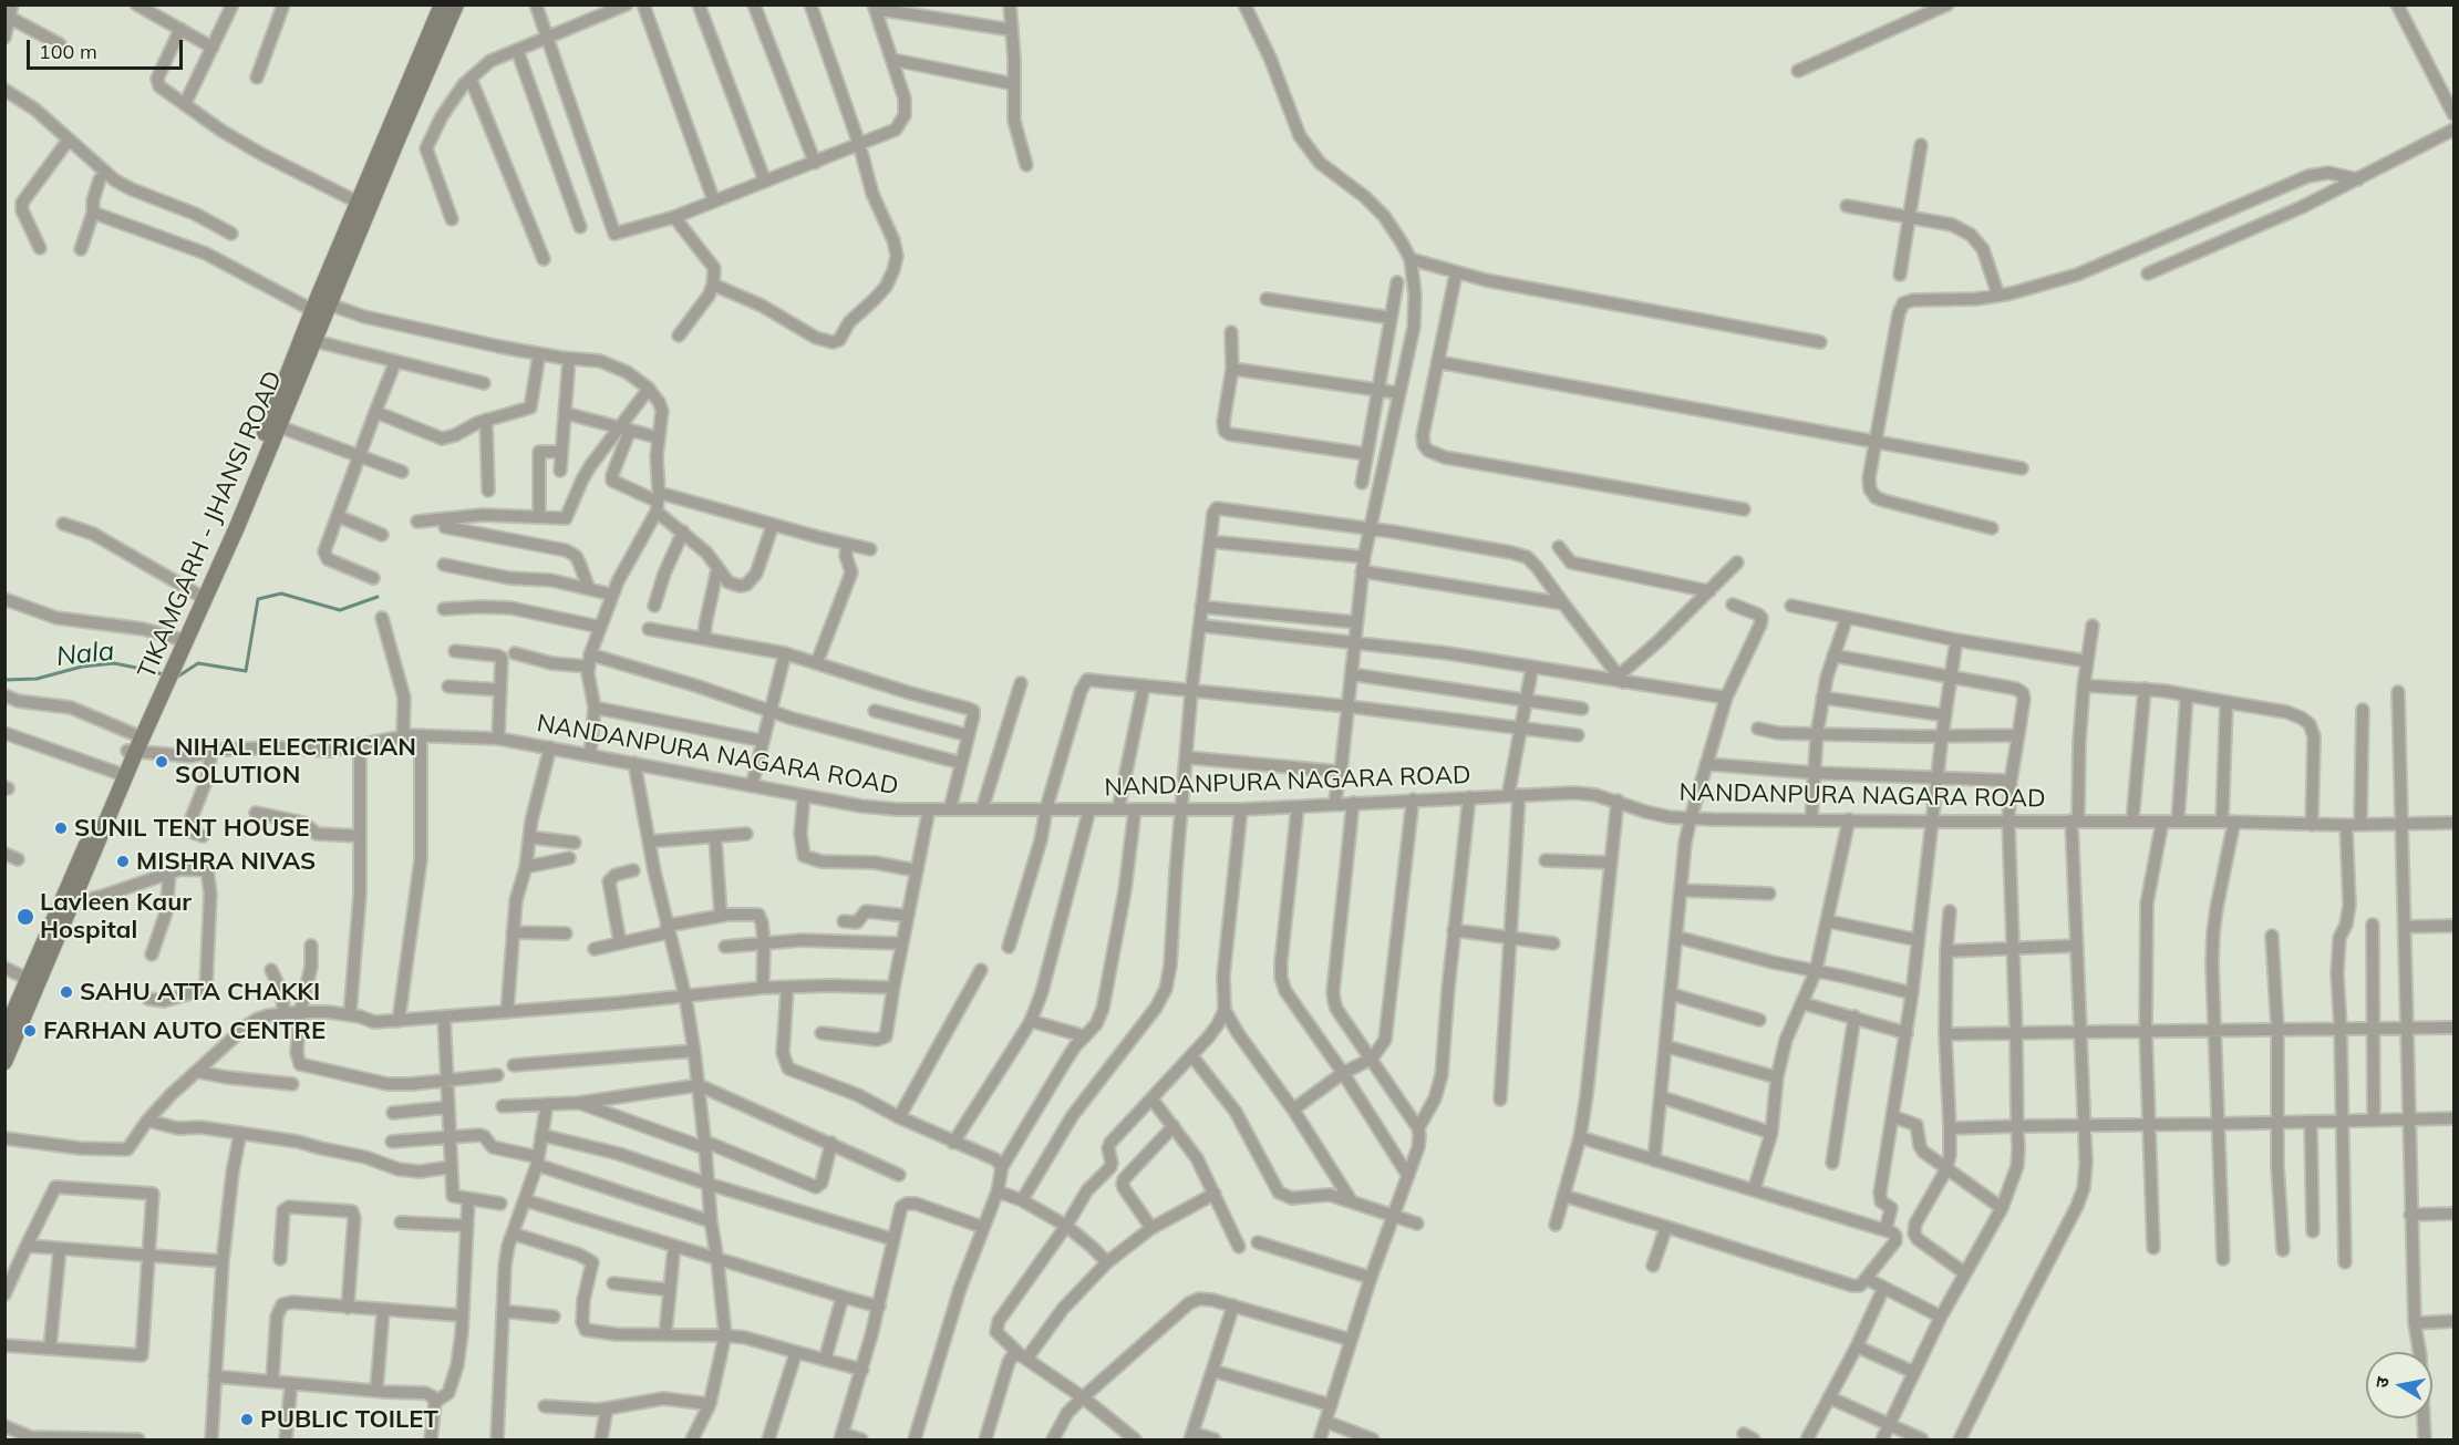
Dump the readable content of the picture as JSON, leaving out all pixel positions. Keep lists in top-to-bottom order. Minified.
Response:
{"streets":{"street":["TIKAMGARH - JHANSI ROAD","NANDANPURA NAGARA ROAD"]},"crossings":[["TIKAMGARH - JHANSI ROAD","NANDANPURA NAGARA ROAD"]],"water":["Nala"],"places":["NIHAL ELECTRICIAN SOLUTION","SUNIL TENT HOUSE","MISHRA NIVAS","Lavleen Kaur Hospital","SAHU ATTA CHAKKI","FARHAN AUTO CENTRE","PUBLIC TOILET"],"scale_bar":"100 m","north":"left"}
